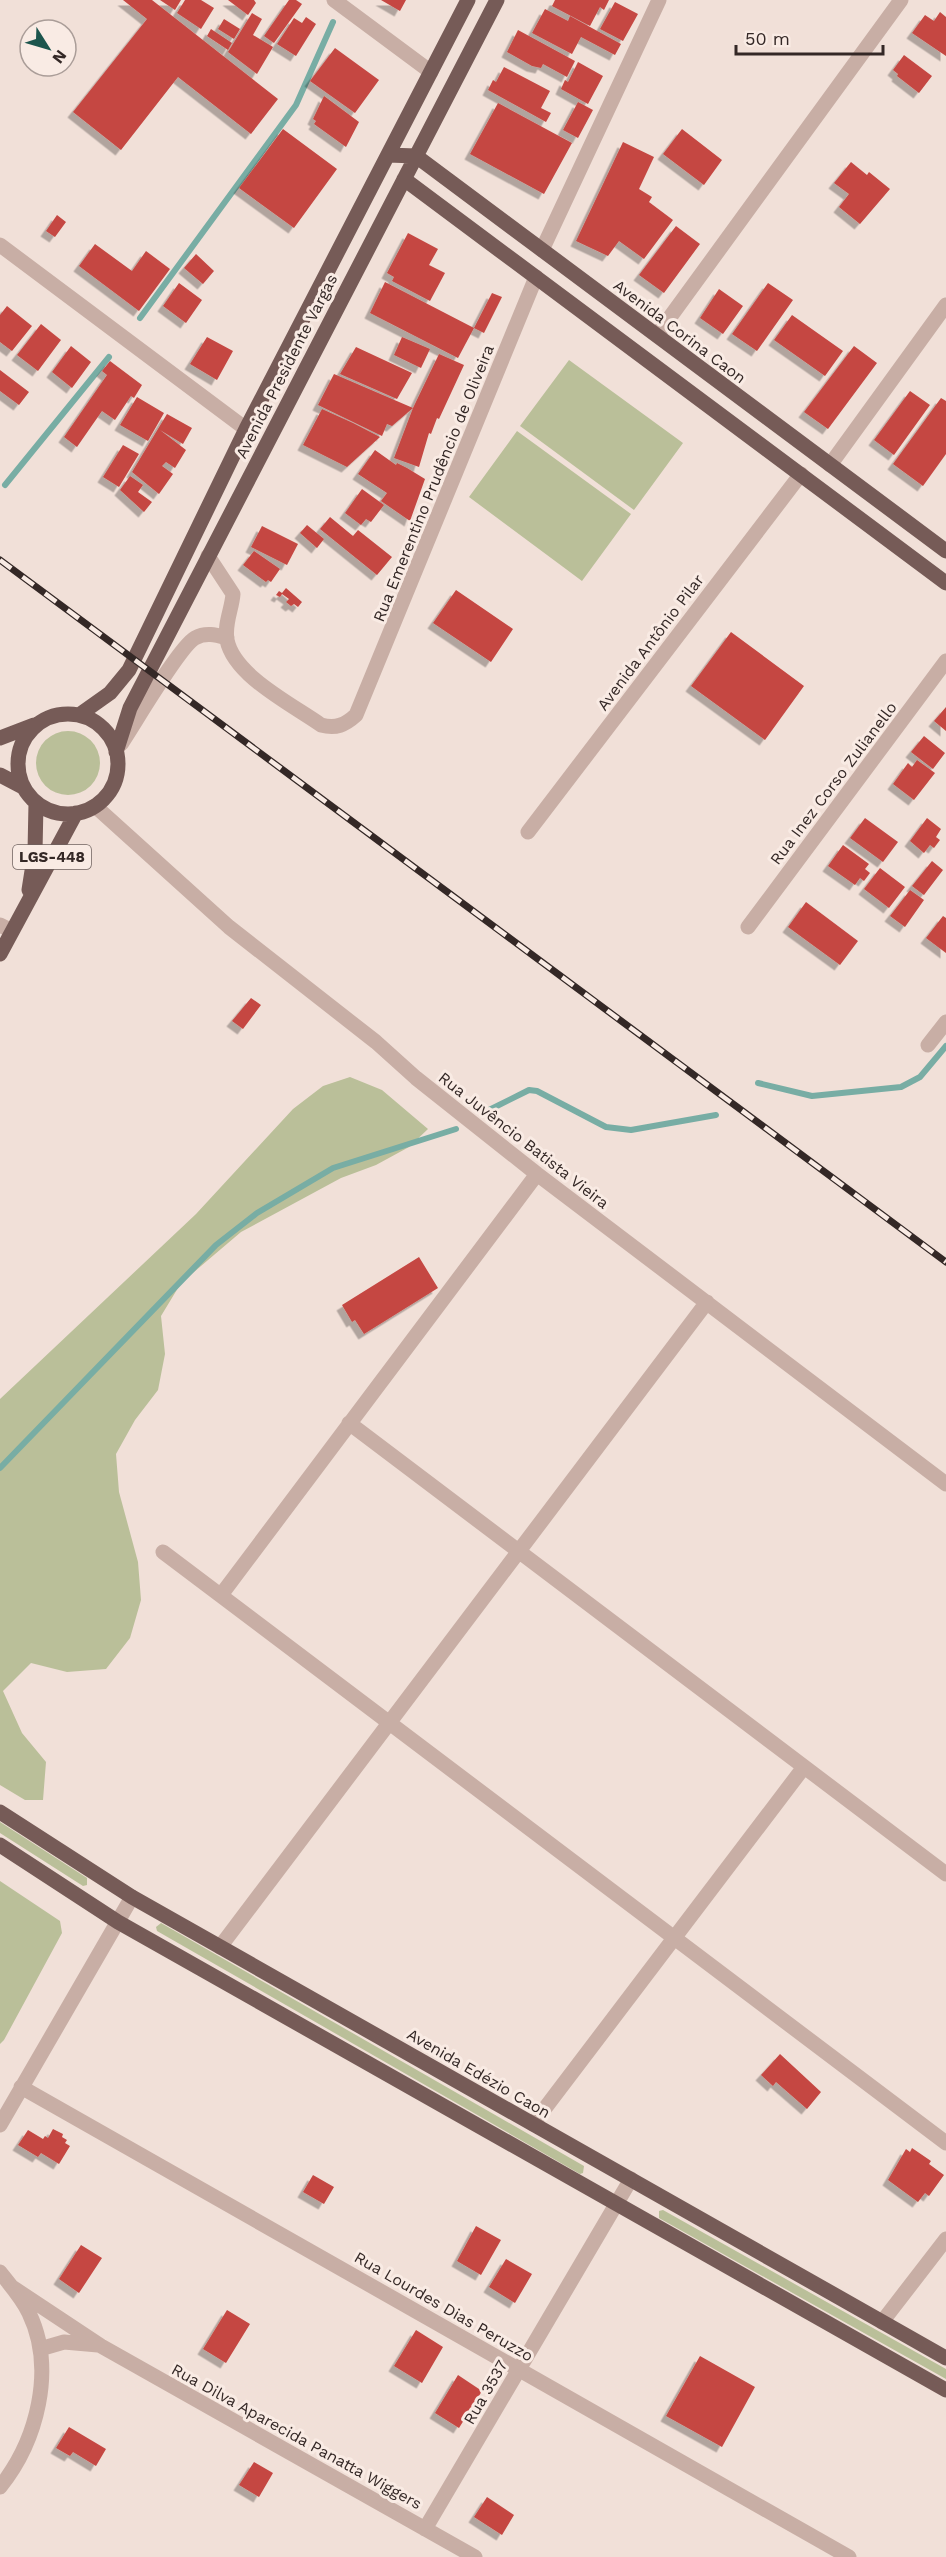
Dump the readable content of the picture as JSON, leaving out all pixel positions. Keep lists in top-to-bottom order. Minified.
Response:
{"streets":{"main road":["Avenida Corina Caon","Avenida Presidente Vargas","LGS-448","Avenida Edézio Caon"],"street":["Rua Emerentino Prudêncio de Oliveira","Avenida Antônio Pilar","Rua Inez Corso Zulianello","Rua Juvêncio Batista Vieira","Rua Lourdes Dias Peruzzo","Rua 3537","Rua Dilva Aparecida Panatta Wiggers"]},"crossings":[["Avenida Corina Caon","Avenida Presidente Vargas"],["Avenida Presidente Vargas","LGS-448"],["Avenida Presidente Vargas","Rua Juvêncio Batista Vieira"],["LGS-448","Rua Juvêncio Batista Vieira"],["Avenida Edézio Caon","Rua 3537"],["Rua Lourdes Dias Peruzzo","Rua 3537"],["Rua 3537","Rua Dilva Aparecida Panatta Wiggers"]],"scale_bar":"50 m","north":"bottom right"}
